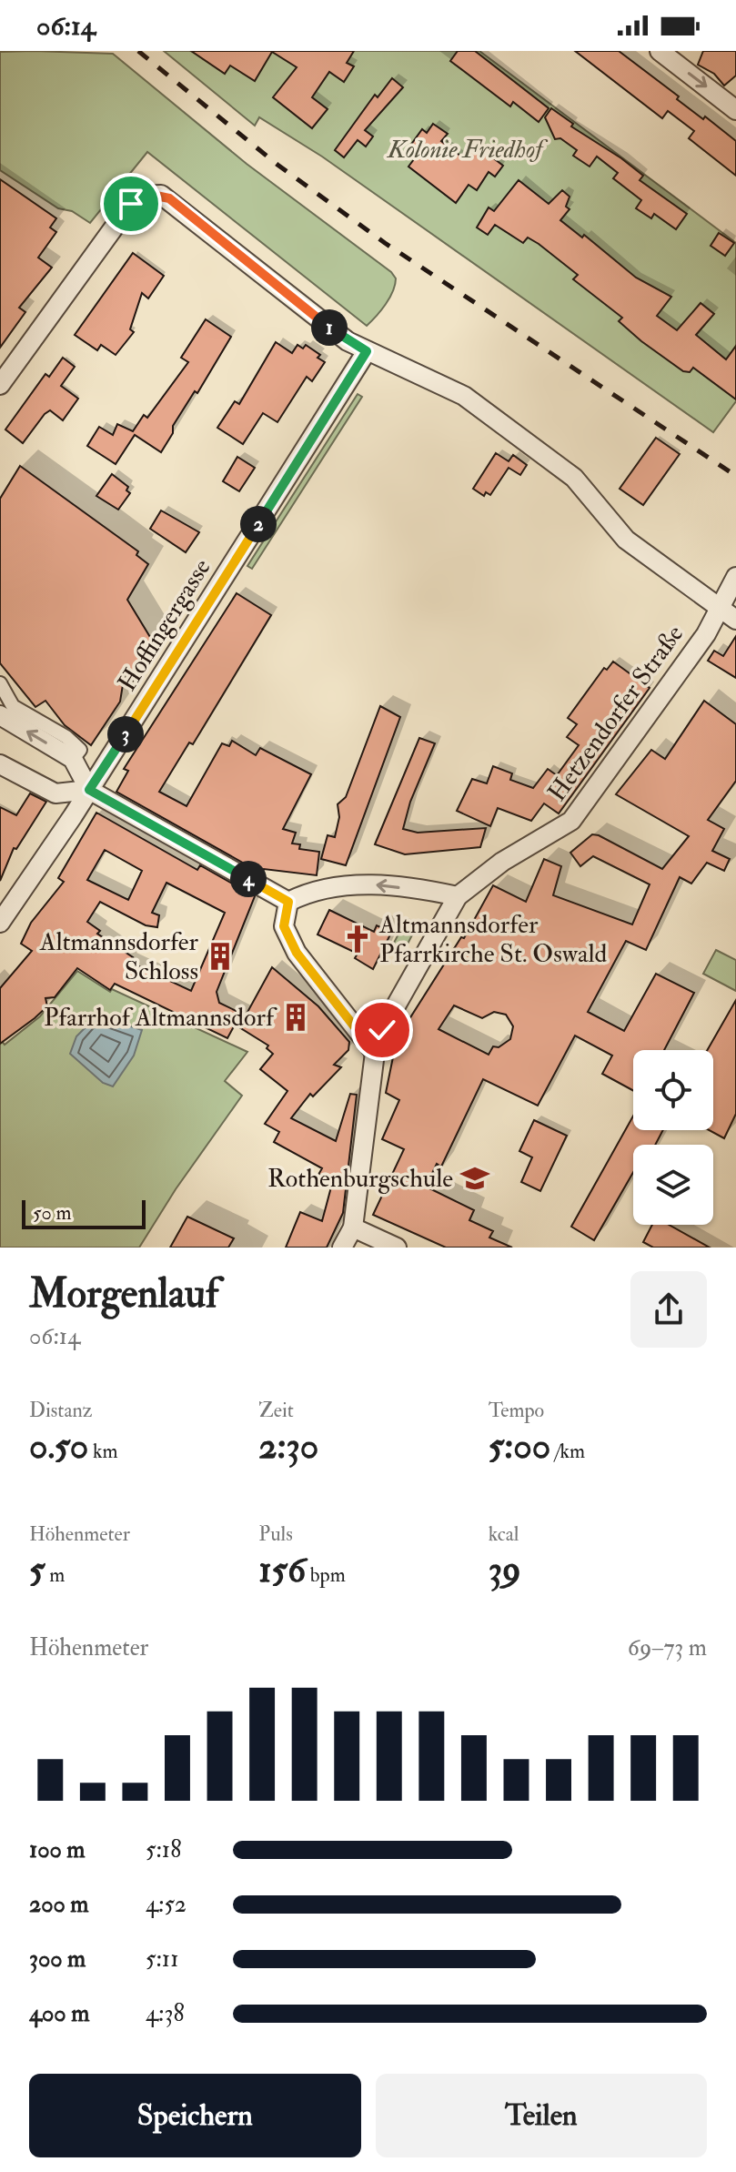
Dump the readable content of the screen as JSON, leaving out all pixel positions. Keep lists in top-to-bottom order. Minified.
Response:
{"streets":{"street":["Hoffingergasse","Hetzendorfer Straße"]},"parks":["Kolonie Friedhof"],"places":{"church":["Altmannsdorfer Pfarrkirche St. Oswald"],"building":["Altmannsdorfer Schloss","Pfarrhof Altmannsdorf"],"school or university":["Rothenburgschule"]},"scale_bar":"50 m","page":{"status":"06:14","pins":["1","2","3","4"],"scale":"50 m","heading":["Morgenlauf","06:14"],"stats":[["Distanz","0.50 km"],["Zeit","2:30"],["Tempo","5:00 /km"],["Höhenmeter","5 m"],["Puls","156 bpm"],["kcal","39"]],"chart":["Höhenmeter","69–73 m"],"list":[{"name":"100 m","note":"5:18"},{"name":"200 m","note":"4:52"},{"name":"300 m","note":"5:11"},{"name":"400 m","note":"4:38"}],"buttons":["Speichern","Teilen"]}}
